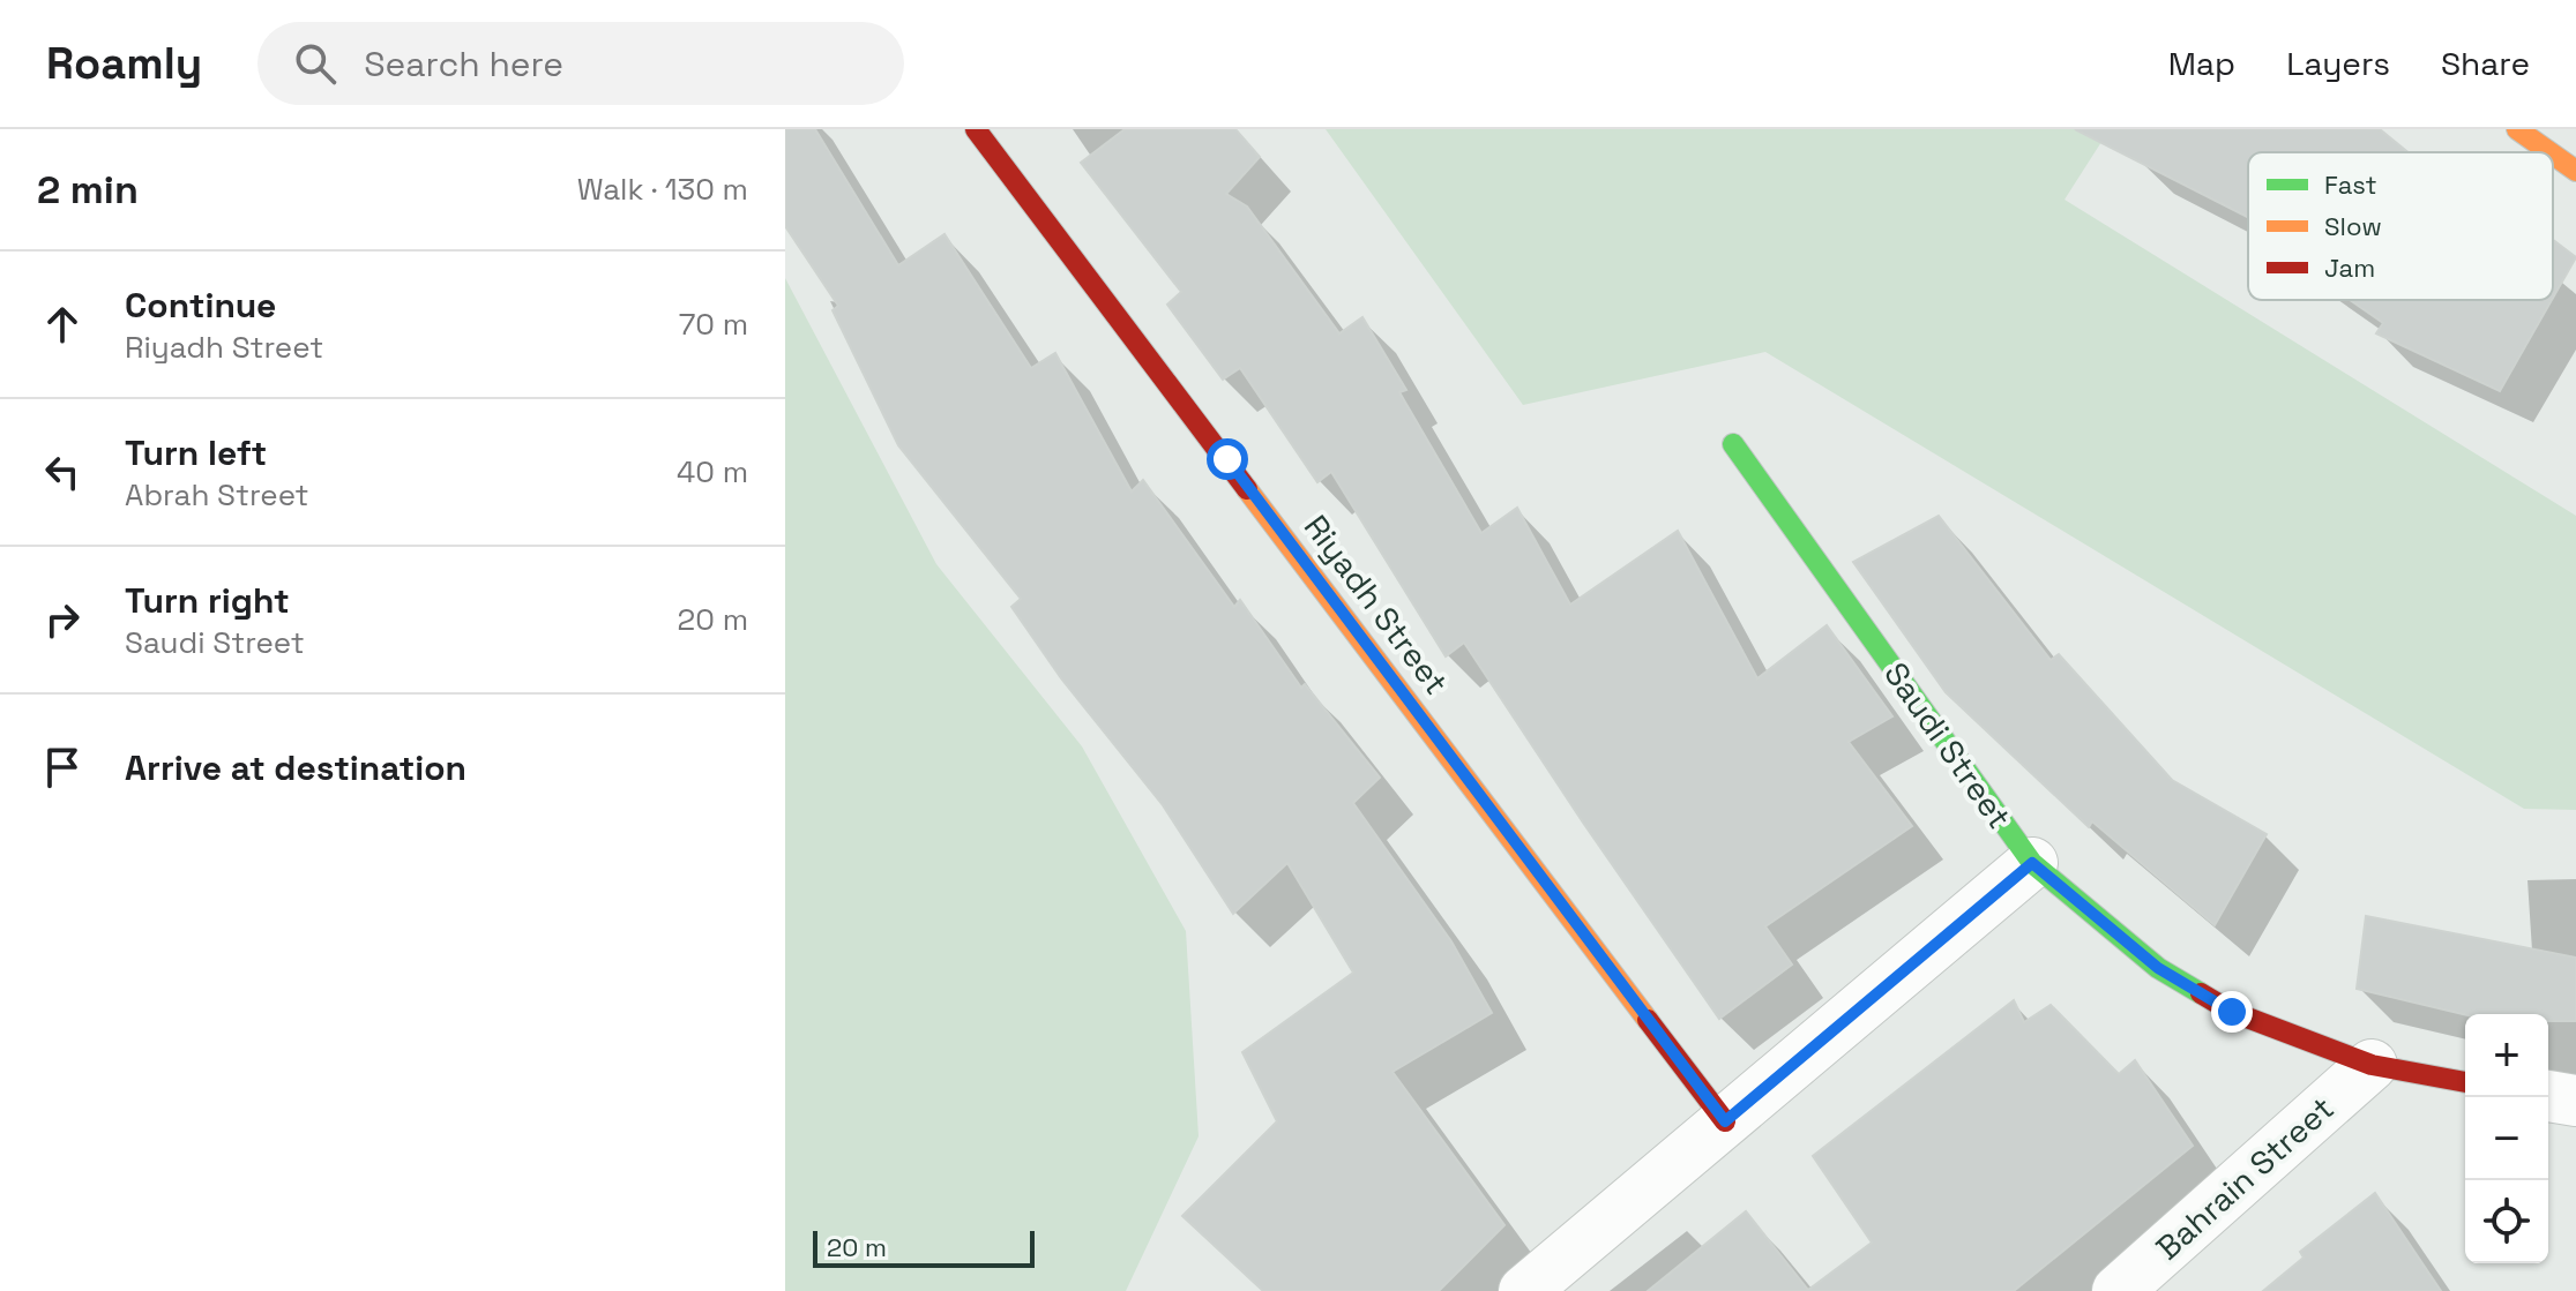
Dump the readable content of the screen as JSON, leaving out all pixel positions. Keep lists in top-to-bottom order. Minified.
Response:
{"streets":{"street":["Riyadh Street","Saudi Street","Bahrain Street"]},"crossings":[["Saudi Street","Bahrain Street"]],"legend":["Fast","Slow","Jam"],"scale_bar":"20 m","page":{"header":"Roamly","search":"Search here","nav":["Map","Layers","Share"],"heading":["2 min","Walk · 130 m"],"list":[["Continue","Riyadh Street","70 m"],["Turn left","Abrah Street","40 m"],["Turn right","Saudi Street","20 m"],"Arrive at destination"],"map_buttons":["+","−"],"scale":"20 m"}}
